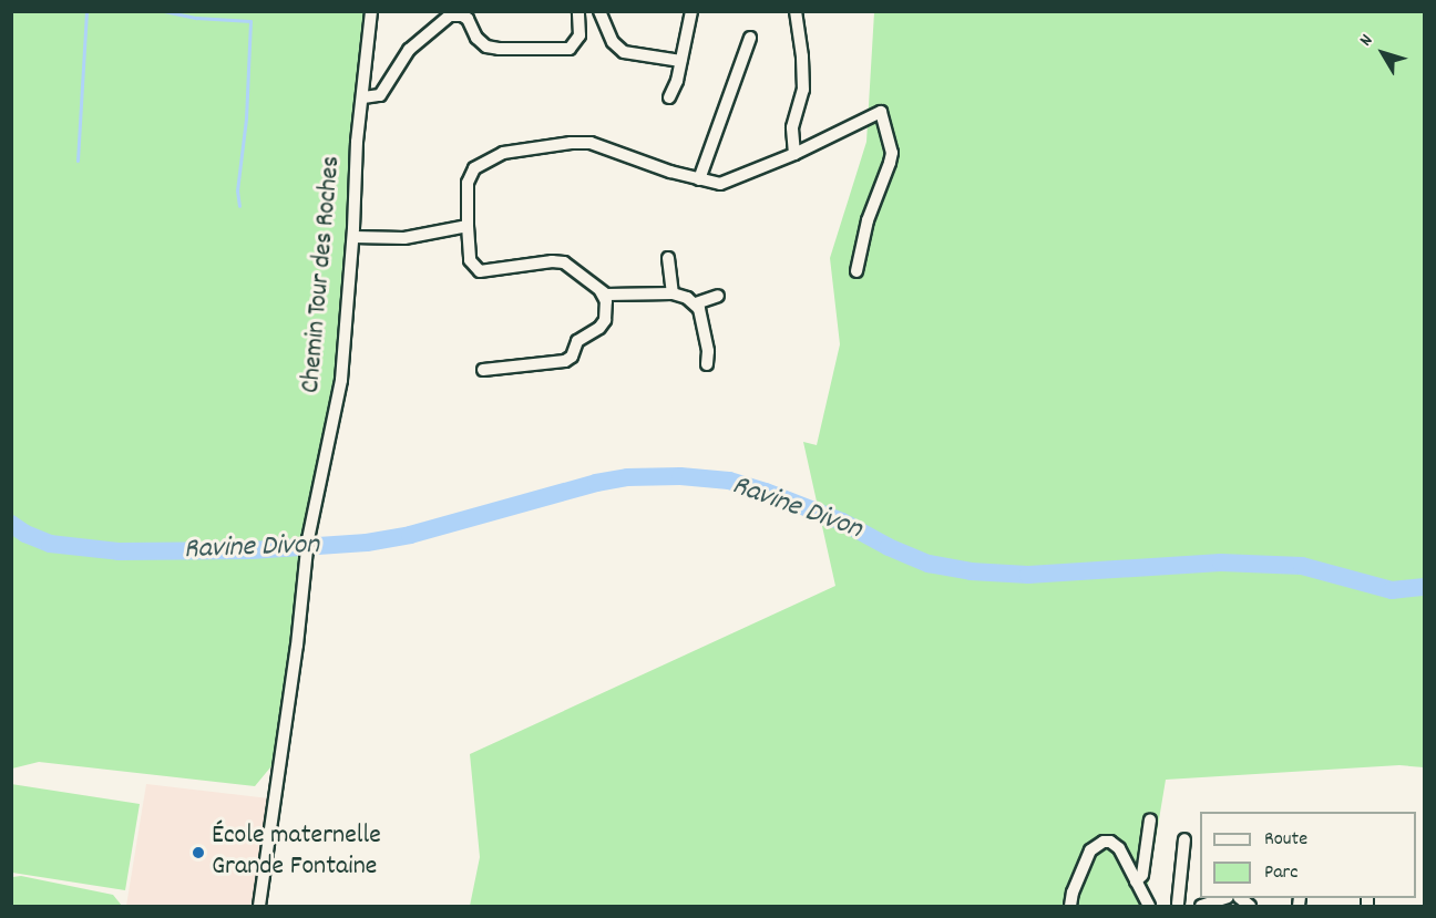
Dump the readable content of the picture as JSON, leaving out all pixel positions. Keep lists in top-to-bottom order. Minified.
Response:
{"streets":{"street":["Chemin Tour des Roches"]},"water":["Ravine Divon"],"places":["École maternelle Grande Fontaine"],"legend":["Route","Parc"],"north":"top left"}
